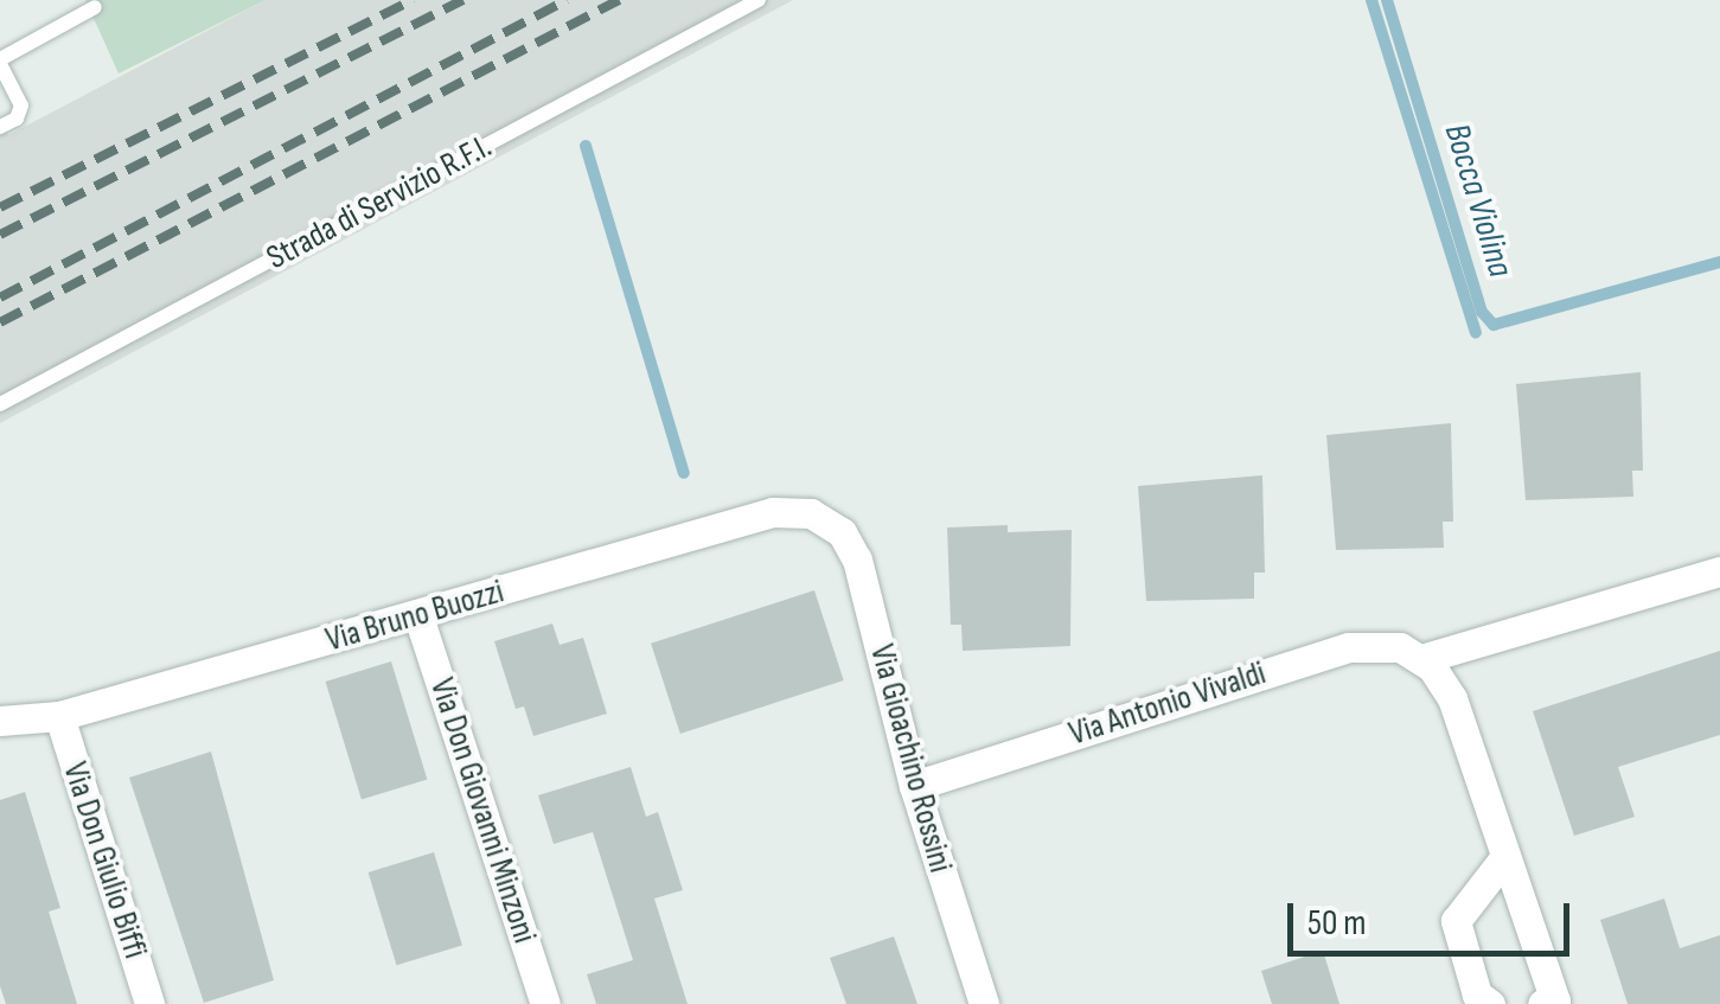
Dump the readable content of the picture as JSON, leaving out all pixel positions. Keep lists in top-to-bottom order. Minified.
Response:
{"streets":{"street":["Via Bruno Buozzi","Via Antonio Vivaldi","Via Gioachino Rossini","Via Don Giovanni Minzoni","Via Don Giulio Biffi"],"lane":["Strada di Servizio R.F.I."]},"crossings":[["Via Bruno Buozzi","Via Gioachino Rossini"],["Via Bruno Buozzi","Via Don Giovanni Minzoni"],["Via Bruno Buozzi","Via Don Giulio Biffi"],["Via Antonio Vivaldi","Via Gioachino Rossini"]],"water":["Bocca Violina"],"scale_bar":"50 m"}
